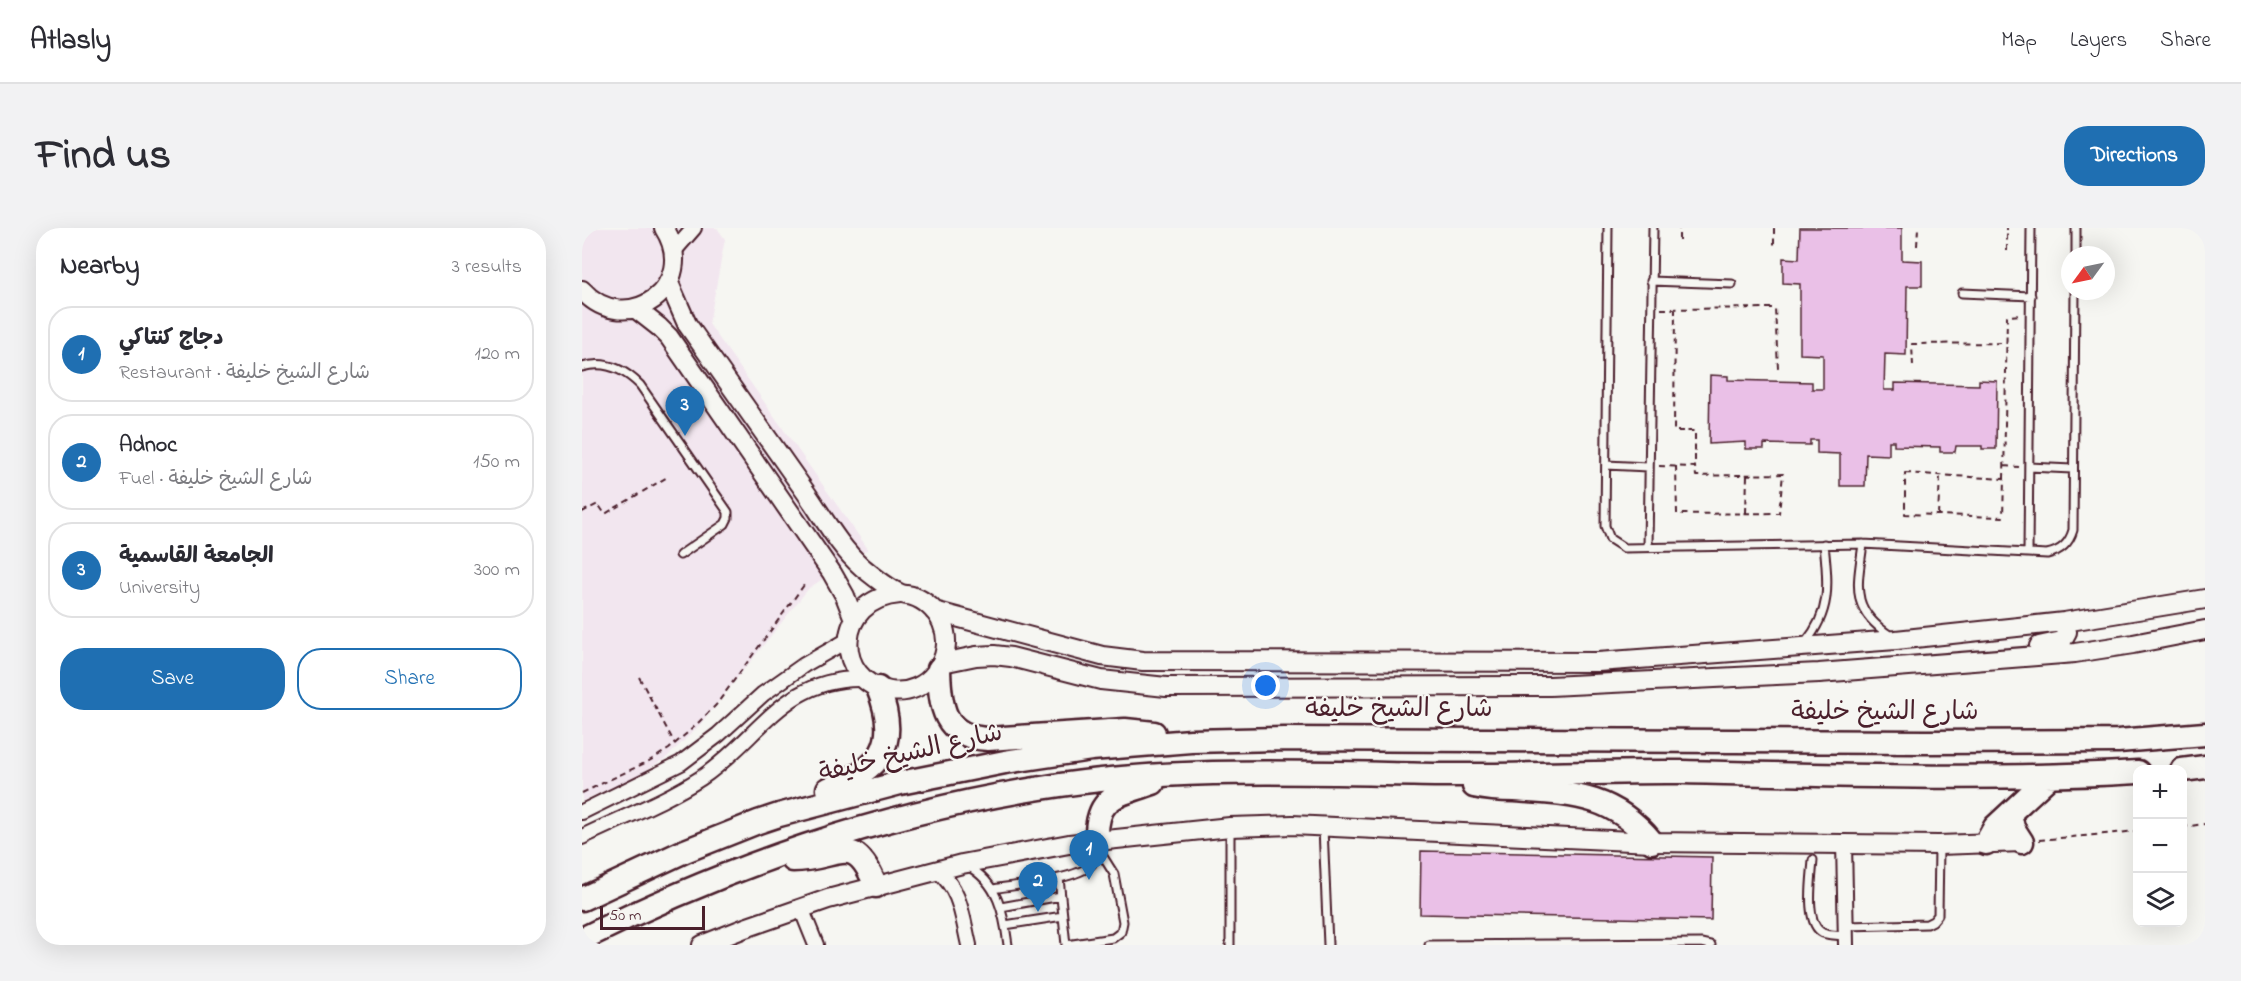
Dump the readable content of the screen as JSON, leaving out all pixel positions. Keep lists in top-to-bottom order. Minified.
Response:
{"streets":{"highway":["شارع الشيخ خليفة"]},"scale_bar":"50 m","north":"bottom left","page":{"header":"Atlasly","nav":["Map","Layers","Share"],"title":"Find us","buttons":["Directions",["Save","Share"]],"heading":["Nearby","3 results"],"list":[{"mark":"1","name":"دجاج كنتاكي","note":"Restaurant · شارع الشيخ خليفة","value":"120 m"},{"mark":"2","name":"Adnoc","note":"Fuel · شارع الشيخ خليفة","value":"150 m"},{"mark":"3","name":"الجامعة القاسمية","note":"University","value":"300 m"}],"pins":["3","1","2"],"map_buttons":["+","−"],"scale":"50 m"}}
